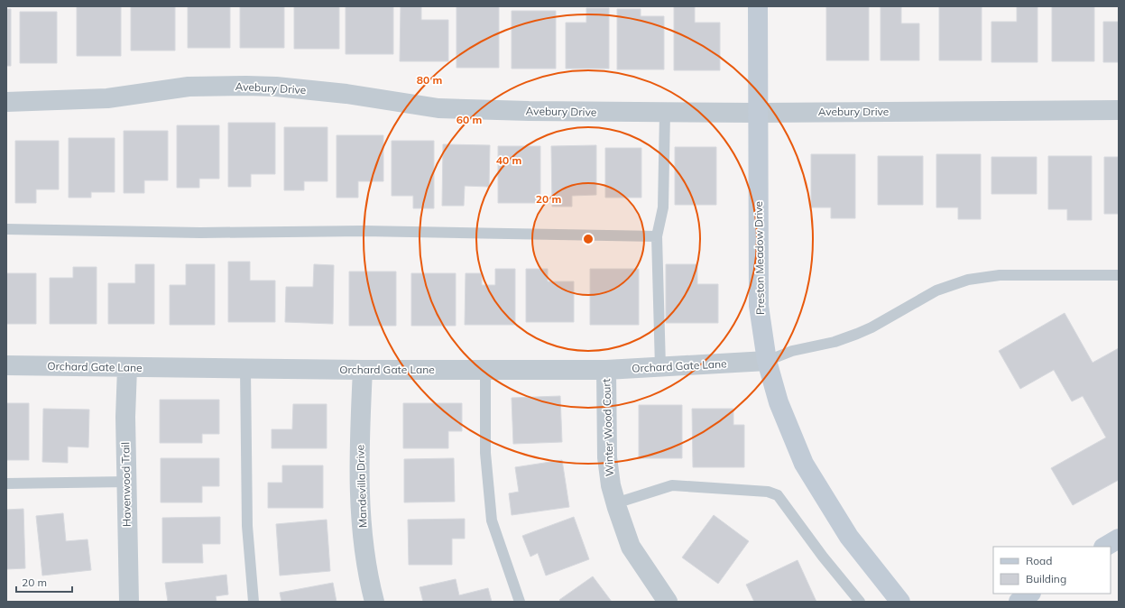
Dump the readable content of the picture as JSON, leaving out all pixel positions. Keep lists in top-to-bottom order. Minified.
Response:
{"streets":{"street":["Avebury Drive","Preston Meadow Drive","Orchard Gate Lane","Winter Wood Court","Havenwood Trail","Mandevilla Drive"]},"crossings":[["Avebury Drive","Preston Meadow Drive"],["Preston Meadow Drive","Orchard Gate Lane"],["Orchard Gate Lane","Winter Wood Court"],["Orchard Gate Lane","Havenwood Trail"],["Orchard Gate Lane","Mandevilla Drive"]],"legend":["Road","Building"],"scale_bar":"20 m","rings":["80 m","60 m","40 m","20 m"]}
